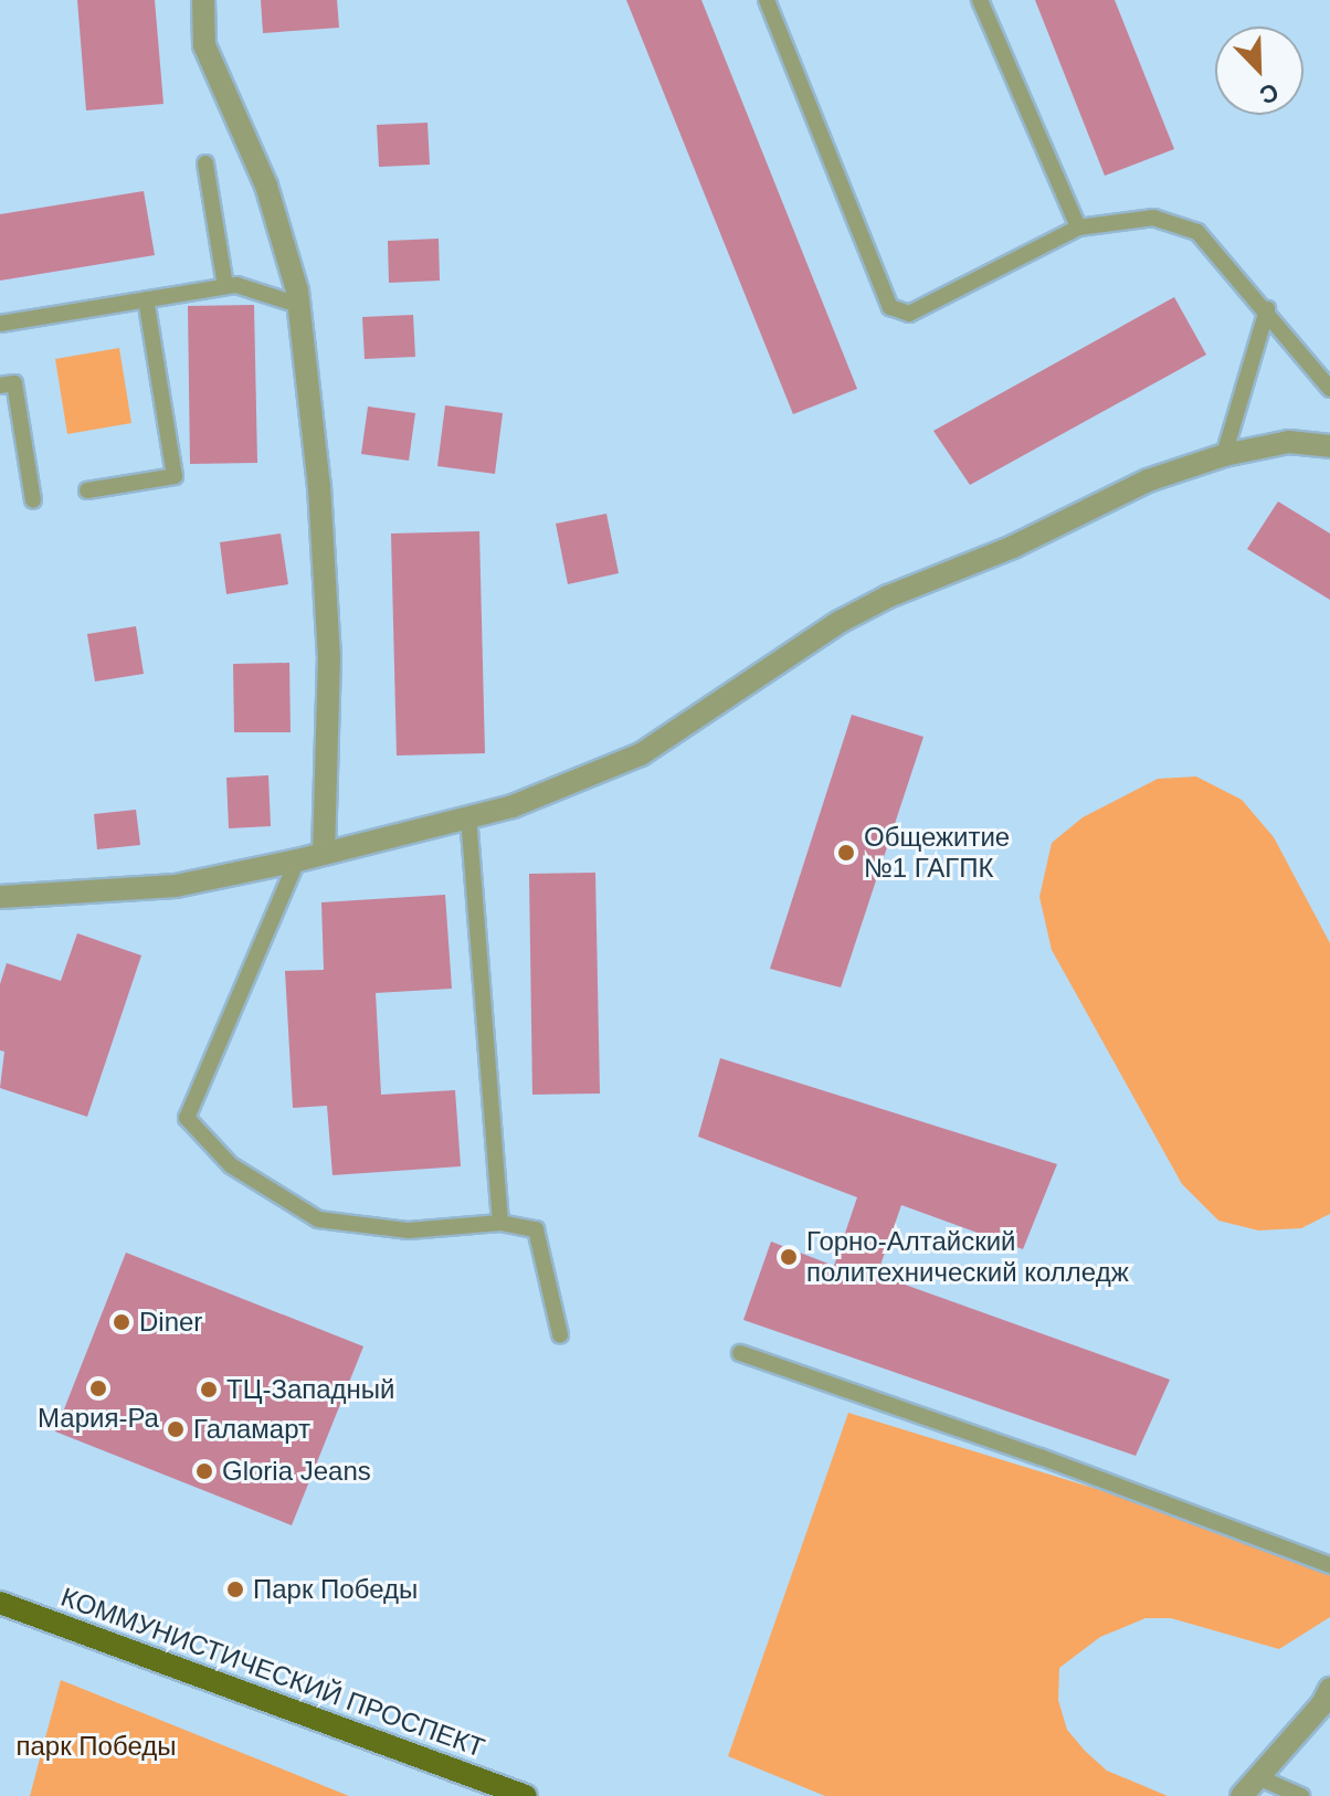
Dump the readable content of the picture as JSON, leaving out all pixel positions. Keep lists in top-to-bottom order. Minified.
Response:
{"streets":{"main road":["КОММУНИСТИЧЕСКИЙ ПРОСПЕКТ"]},"parks":["парк Победы"],"places":["Общежитие №1 ГАГПК","Горно-Алтайский политехнический колледж","Diner","Мария-Ра","ТЦ-Западный","Галамарт","Gloria Jeans","Парк Победы"],"north":"bottom right"}
